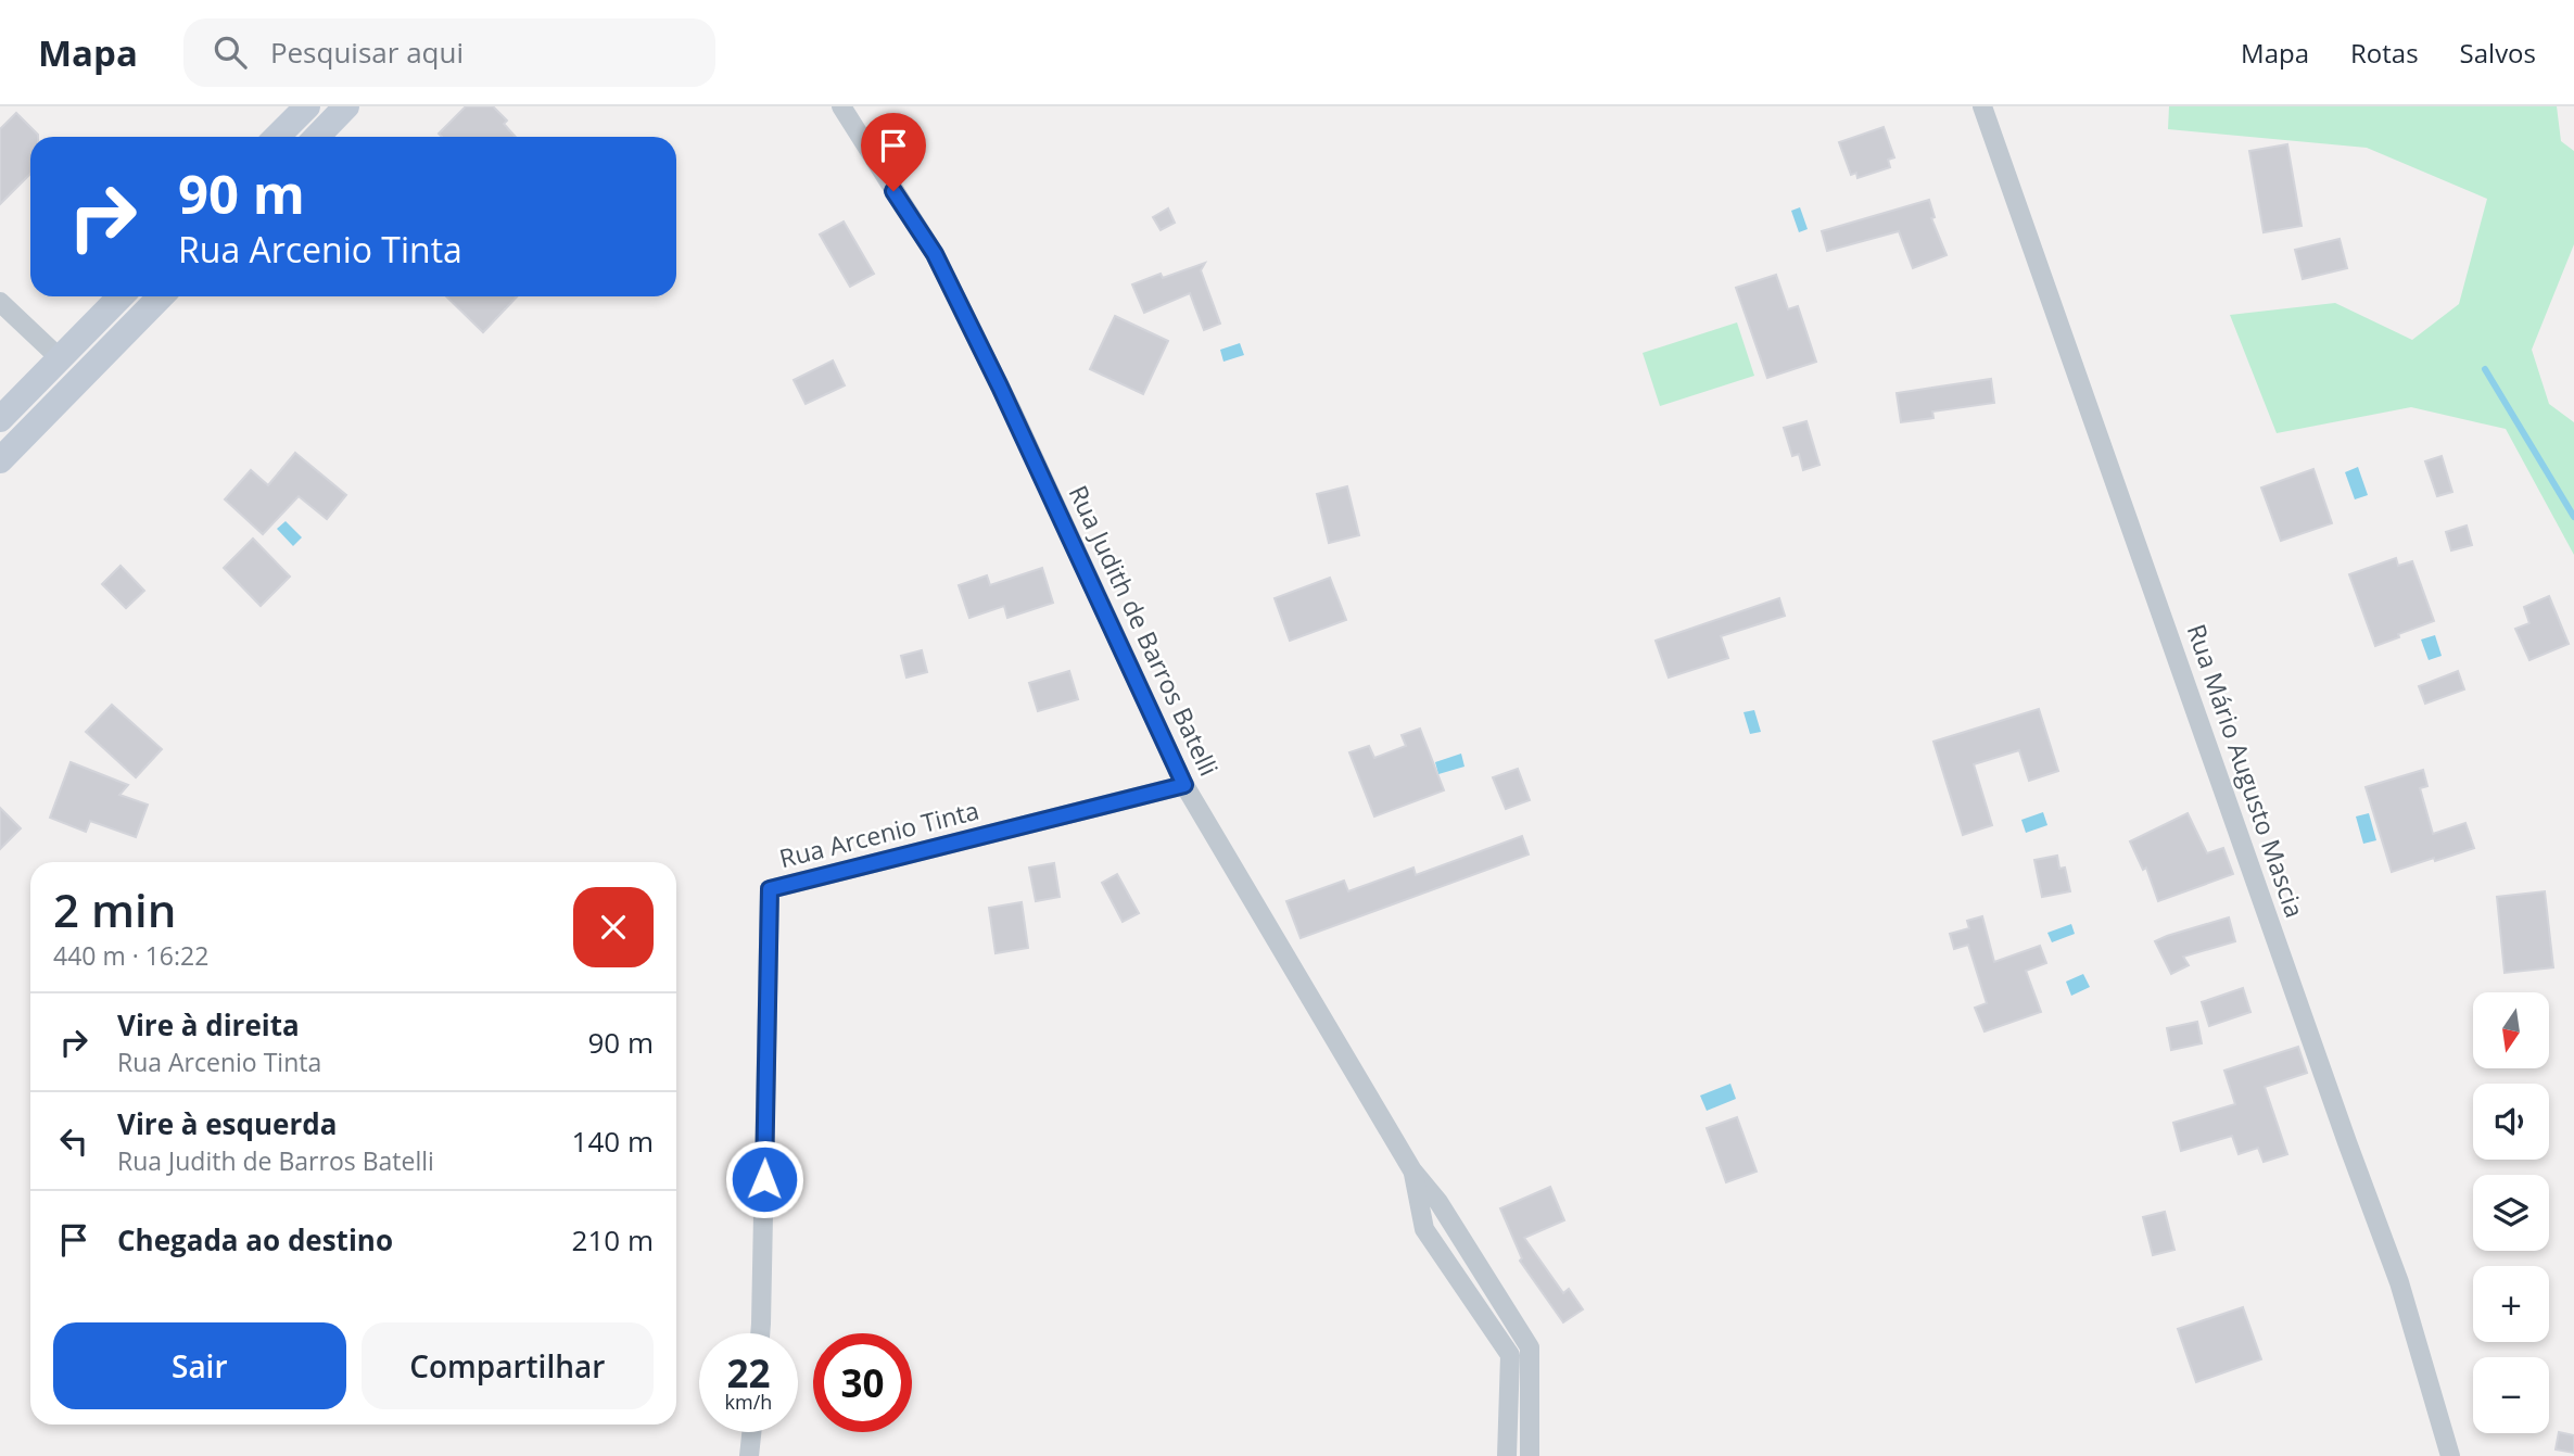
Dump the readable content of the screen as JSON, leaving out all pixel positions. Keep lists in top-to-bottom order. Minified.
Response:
{"streets":{"street":["Rua Judith de Barros Batelli","Rua Mário Augusto Mascia","Rua Arcenio Tinta"]},"crossings":[["Rua Judith de Barros Batelli","Rua Arcenio Tinta"]],"north":"bottom","page":{"header":"Mapa","search":"Pesquisar aqui","nav":["Mapa","Rotas","Salvos"],"turn":["90 m","Rua Arcenio Tinta"],"heading":["2 min","440 m · 16:22"],"list":[{"name":"Vire à direita","note":"Rua Arcenio Tinta","value":"90 m"},{"name":"Vire à esquerda","note":"Rua Judith de Barros Batelli","value":"140 m"},{"name":"Chegada ao destino","value":"210 m"}],"map_buttons":["+","−"],"buttons":["Sair","Compartilhar"],"speed":"22 km/h","limit":"30"}}
